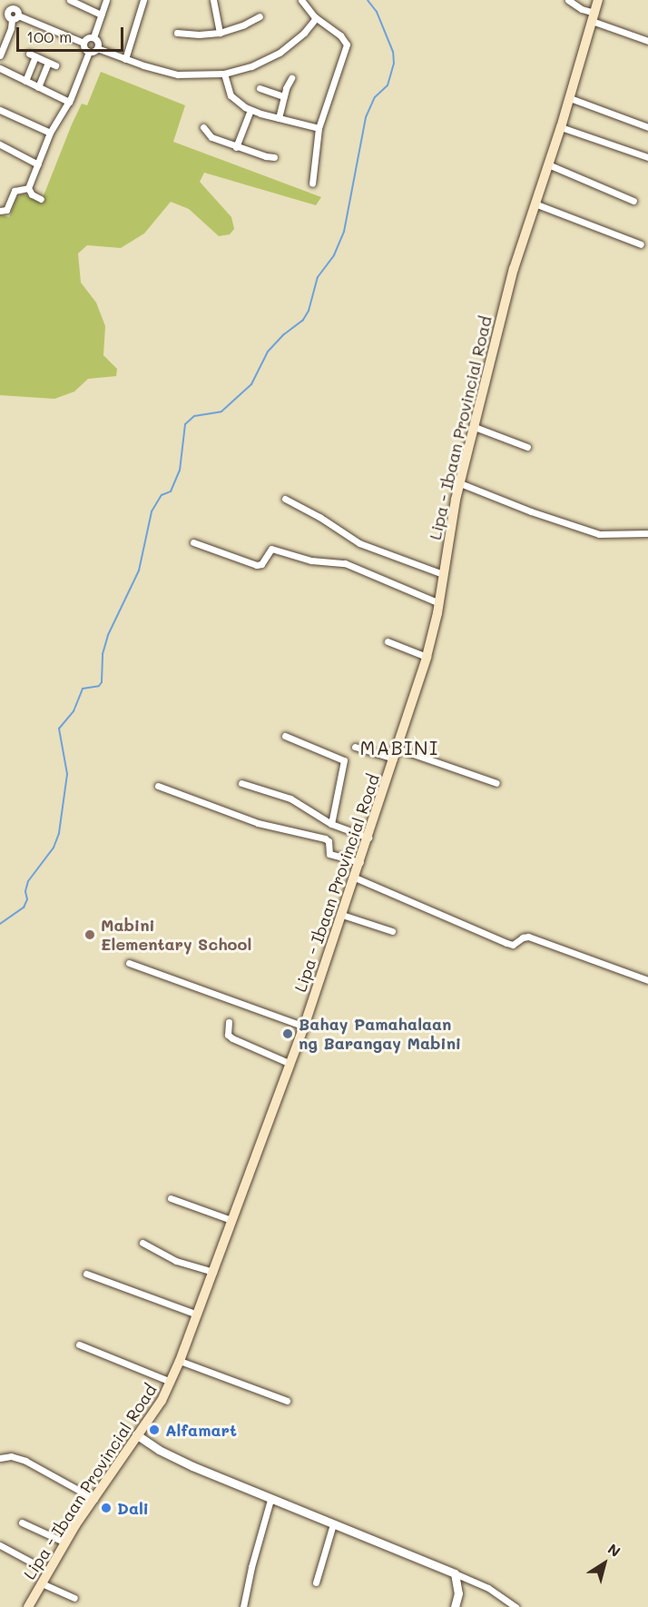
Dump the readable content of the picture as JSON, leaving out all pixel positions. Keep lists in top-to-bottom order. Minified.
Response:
{"streets":{"main road":["Lipa - Ibaan Provincial Road"]},"districts":["MABINI"],"places":["Mabini Elementary School","Bahay Pamahalaan ng Barangay Mabini","Alfamart","Dali"],"scale_bar":"100 m","north":"top right"}
